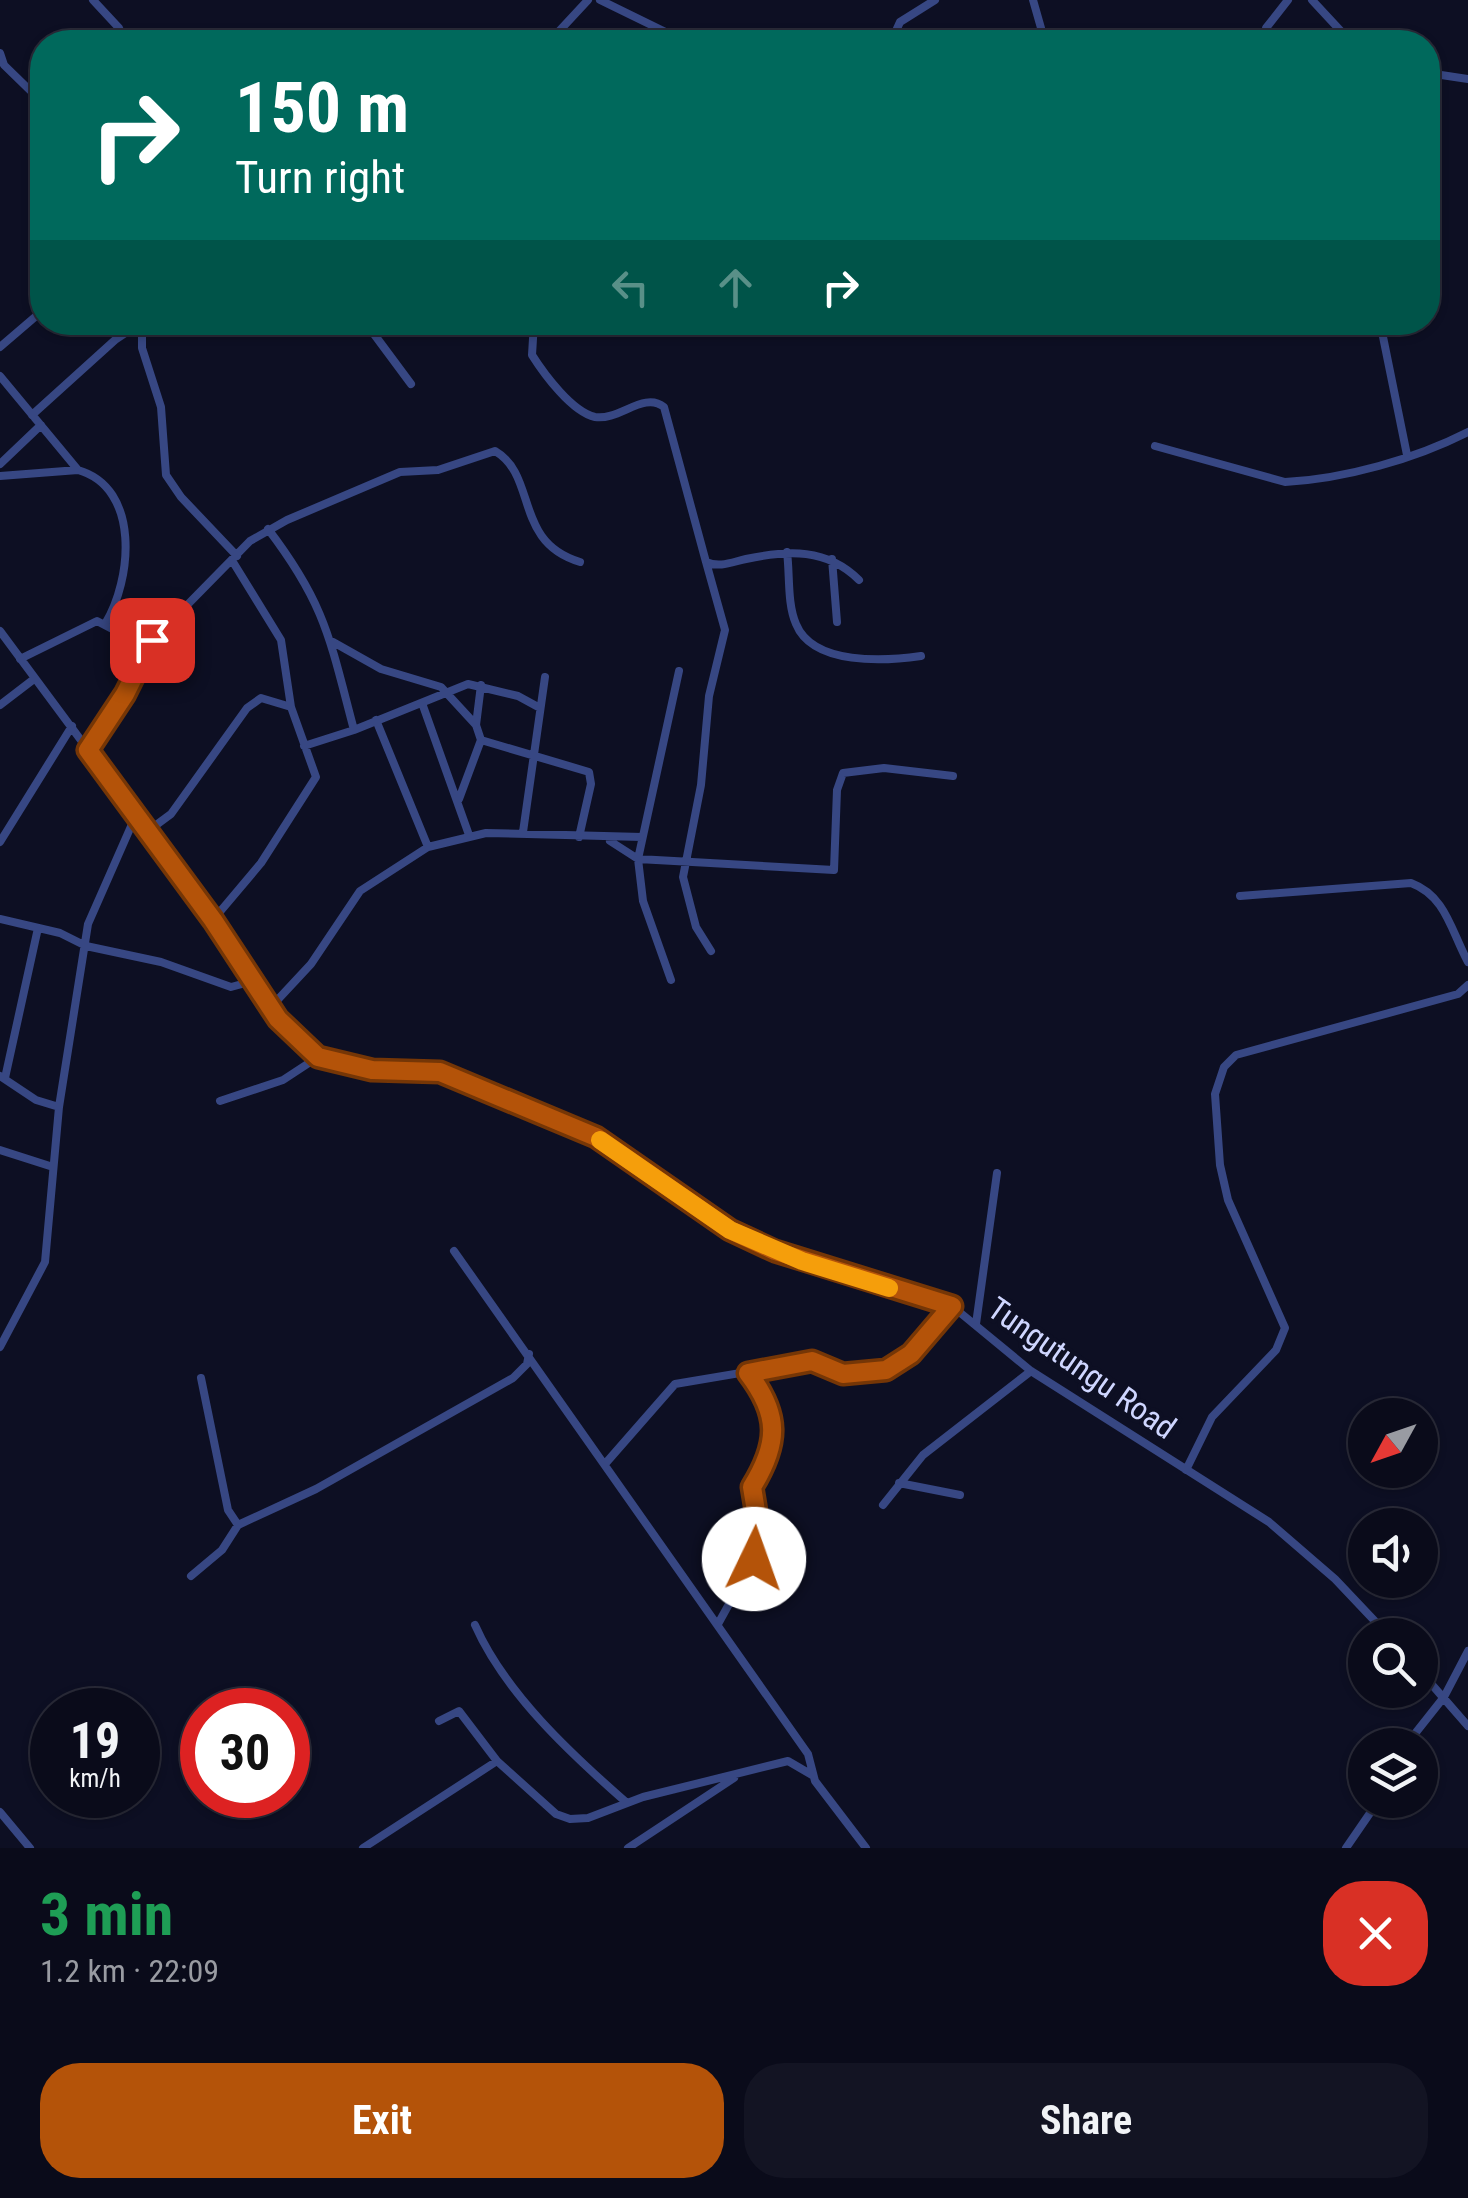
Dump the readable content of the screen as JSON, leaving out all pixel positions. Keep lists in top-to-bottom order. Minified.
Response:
{"streets":{"street":["Tungutungu Road"]},"north":"bottom left","page":{"turn":["150 m","Turn right"],"speed":"19 km/h","limit":"30","heading":["3 min","1.2 km · 22:09"],"buttons":["Exit","Share"]}}
